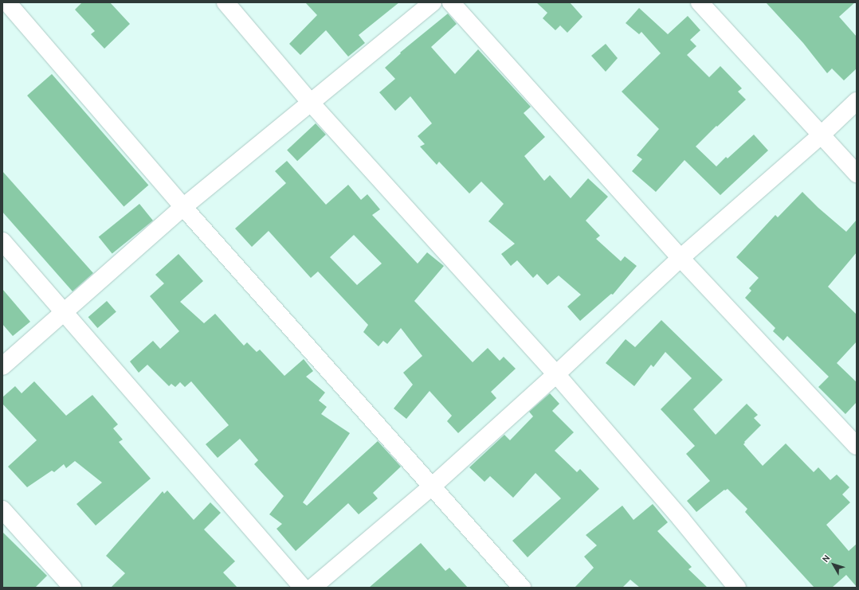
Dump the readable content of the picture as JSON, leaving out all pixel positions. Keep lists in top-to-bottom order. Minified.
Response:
{"north":"top left"}
